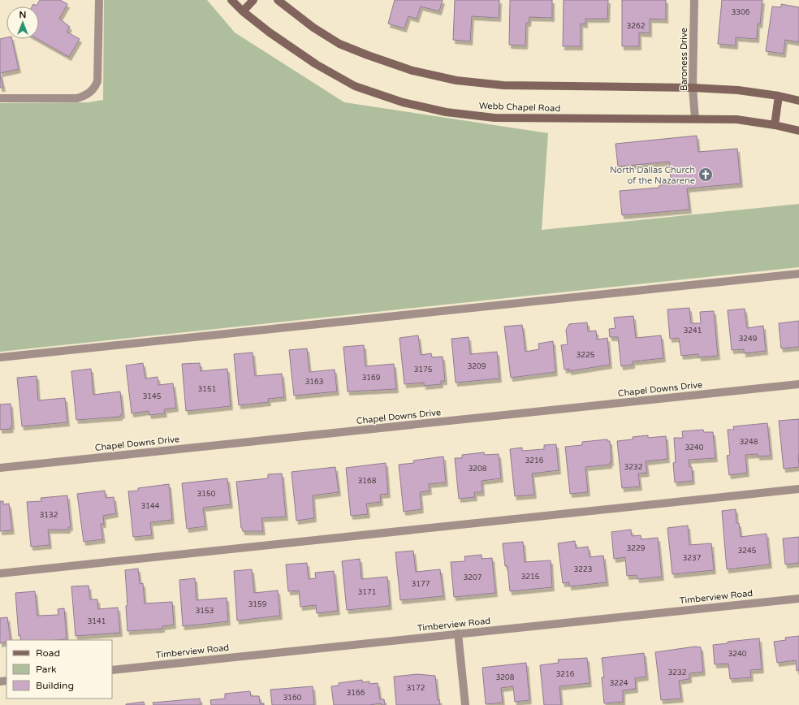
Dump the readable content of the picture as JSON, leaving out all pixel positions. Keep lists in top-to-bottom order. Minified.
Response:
{"streets":{"main road":["Webb Chapel Road"],"street":["Baroness Drive","Chapel Downs Drive","Timberview Road"]},"crossings":[["Baroness Drive","Webb Chapel Road"]],"places":{"church":["North Dallas Church of the Nazarene"]},"house_numbers":["3306","3262","3241","3249","3225","3209","3175","3169","3163","3151","3145","3248","3240","3216","3232","3208","3168","3150","3144","3132","3229","3245","3237","3223","3215","3207","3177","3171","3159","3153","3141","3240","3232","3216","3208","3224","3172","3166","3160"],"legend":["Road","Park","Building"],"north":"top"}
